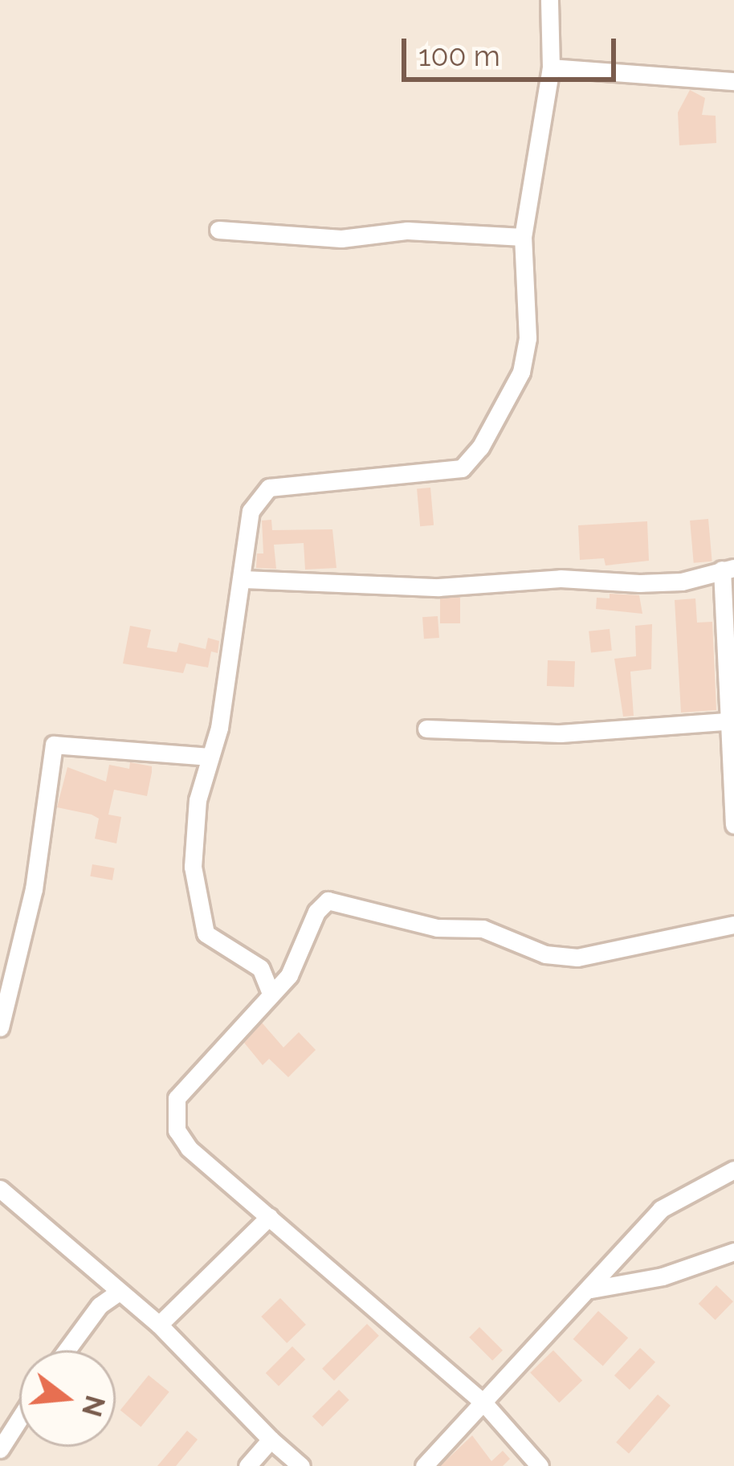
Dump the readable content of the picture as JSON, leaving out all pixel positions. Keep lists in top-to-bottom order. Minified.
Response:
{"scale_bar":"100 m","north":"right"}
